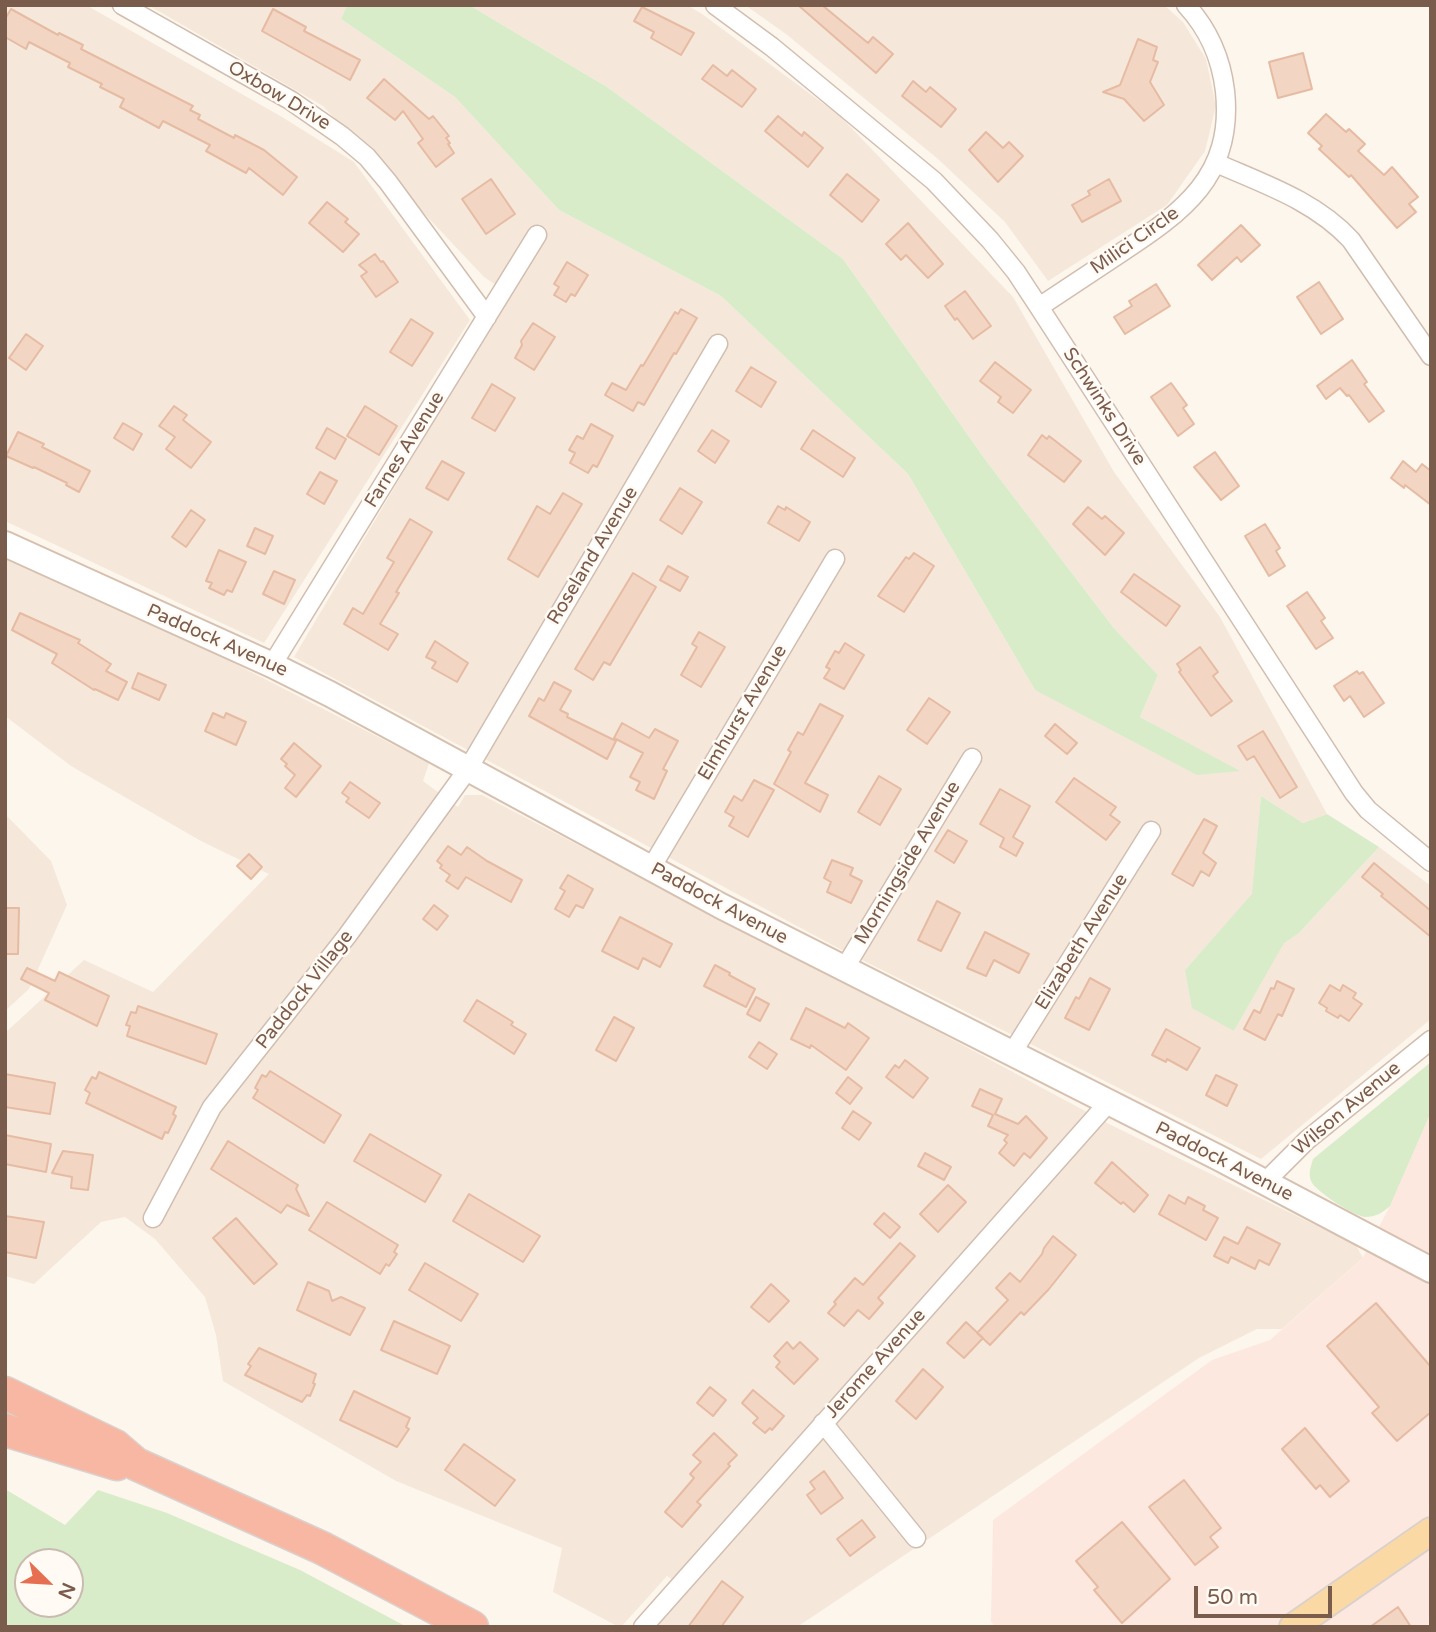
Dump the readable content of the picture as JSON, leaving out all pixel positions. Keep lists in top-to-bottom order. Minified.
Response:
{"streets":{"main road":["Paddock Avenue"],"street":["Oxbow Drive","Milici Circle","Schwinks Drive","Farnes Avenue","Roseland Avenue","Elmhurst Avenue","Morningside Avenue","Elizabeth Avenue","Paddock Village","Wilson Avenue","Jerome Avenue"]},"crossings":[["Oxbow Drive","Farnes Avenue"],["Milici Circle","Schwinks Drive"],["Farnes Avenue","Paddock Avenue"],["Roseland Avenue","Paddock Avenue"],["Roseland Avenue","Paddock Village"],["Paddock Avenue","Elmhurst Avenue"],["Paddock Avenue","Morningside Avenue"],["Paddock Avenue","Elizabeth Avenue"],["Paddock Avenue","Paddock Village"],["Paddock Avenue","Wilson Avenue"],["Paddock Avenue","Jerome Avenue"]],"scale_bar":"50 m","north":"bottom right"}
